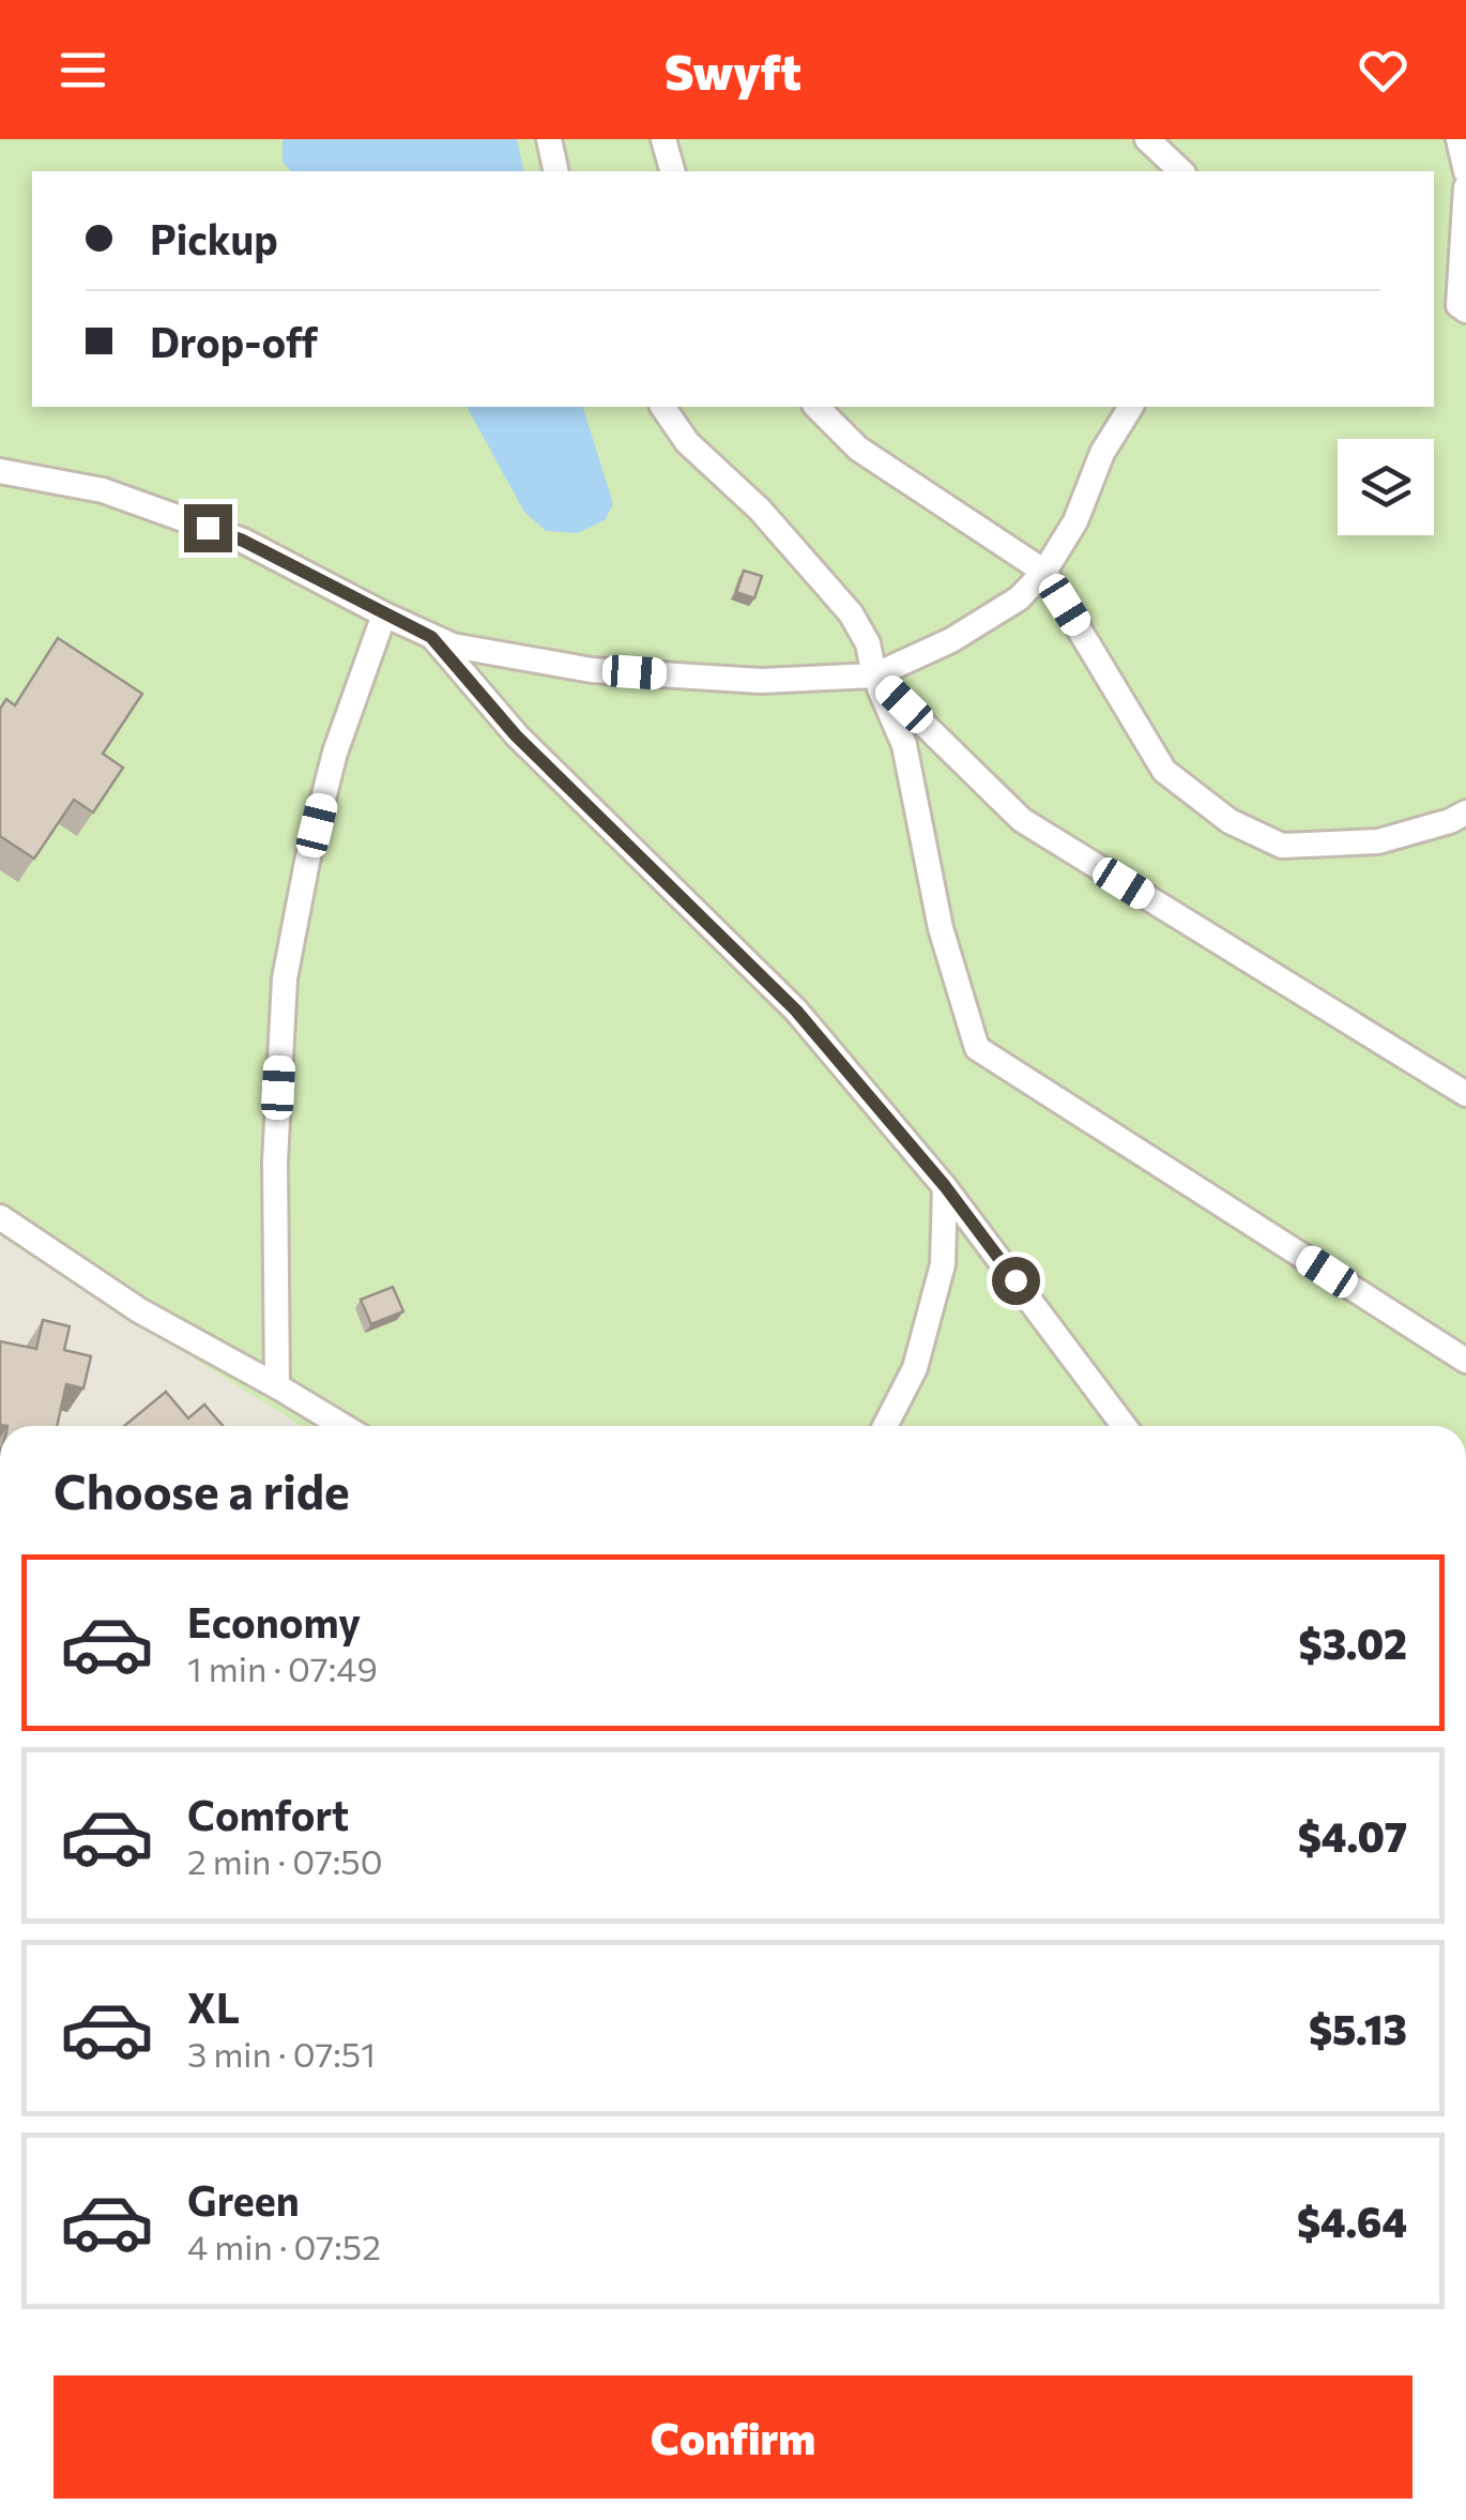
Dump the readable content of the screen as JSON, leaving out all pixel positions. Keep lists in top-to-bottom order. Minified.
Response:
{"page":{"header":"Swyft","banner":["Pickup","Drop-off"],"heading":"Choose a ride","list":[{"name":"Economy","note":"1 min · 07:49","value":"$3.02"},{"name":"Comfort","note":"2 min · 07:50","value":"$4.07"},{"name":"XL","note":"3 min · 07:51","value":"$5.13"},{"name":"Green","note":"4 min · 07:52","value":"$4.64"}],"buttons":"Confirm"}}
